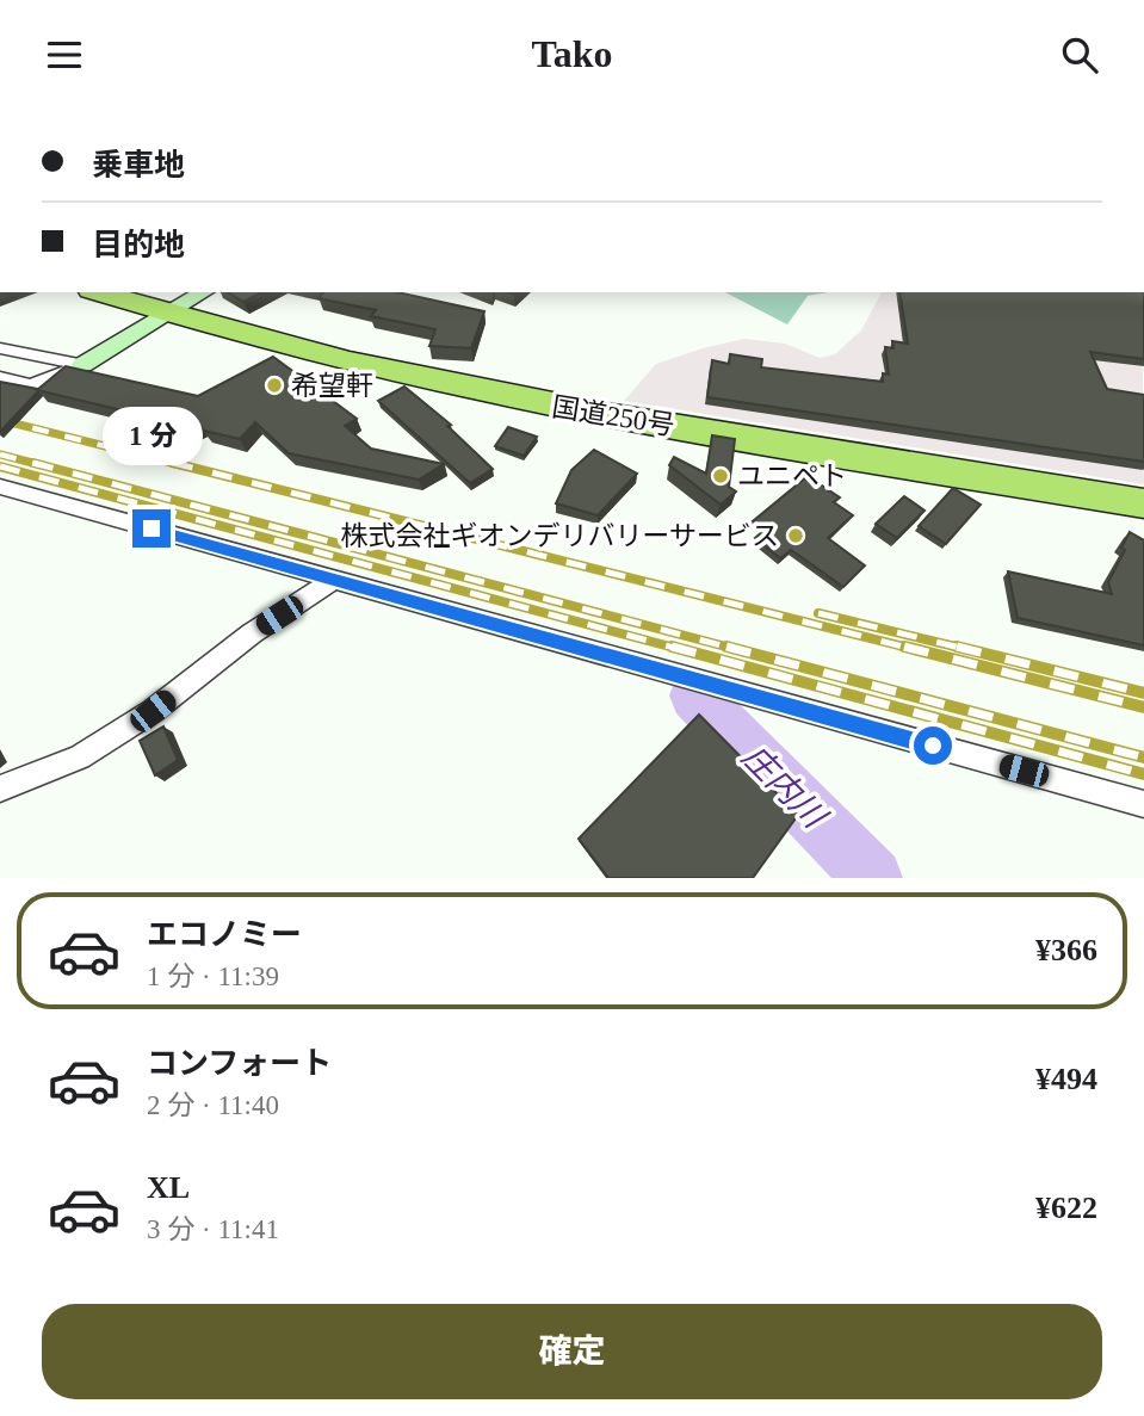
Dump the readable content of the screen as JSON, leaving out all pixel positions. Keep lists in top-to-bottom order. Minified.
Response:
{"streets":{"highway":["国道250号"]},"water":["庄内川"],"places":["希望軒","ユニペト","株式会社ギオンデリバリーサービス"],"page":{"header":"Tako","banner":["乗車地","目的地"],"bubble":"1 分","list":[{"name":"エコノミー","note":"1 分 · 11:39","value":"¥366"},{"name":"コンフォート","note":"2 分 · 11:40","value":"¥494"},{"name":"XL","note":"3 分 · 11:41","value":"¥622"}],"buttons":"確定"}}
